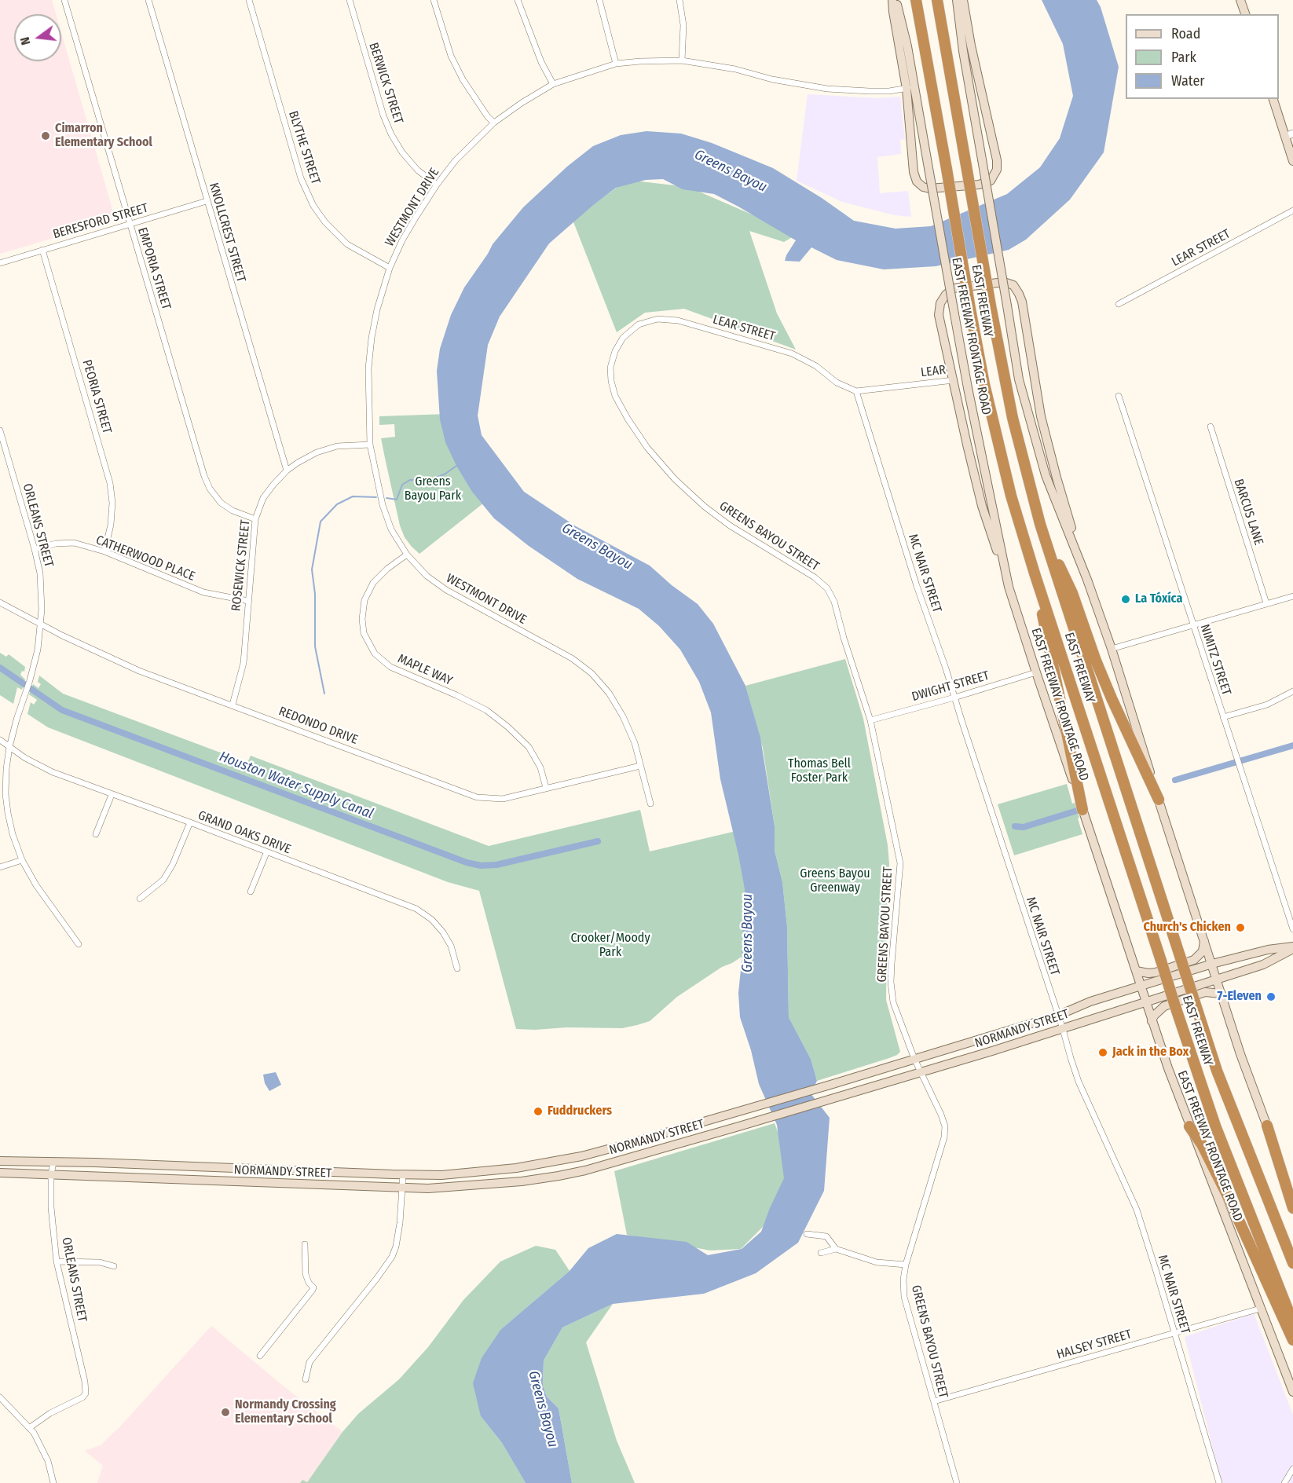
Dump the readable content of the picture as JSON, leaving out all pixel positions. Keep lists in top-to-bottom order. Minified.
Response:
{"streets":{"highway":["EAST FREEWAY"],"main road":["EAST FREEWAY FRONTAGE ROAD","NORMANDY STREET"],"street":["BERWICK STREET","BLYTHE STREET","WESTMONT DRIVE","BERESFORD STREET","KNOLLCREST STREET","LEAR STREET","EMPORIA STREET","LEAR","PEORIA STREET","BARCUS LANE","ORLEANS STREET","GREENS BAYOU STREET","CATHERWOOD PLACE","ROSEWICK STREET","MC NAIR STREET","NIMITZ STREET","MAPLE WAY","DWIGHT STREET","REDONDO DRIVE","GRAND OAKS DRIVE","HALSEY STREET"]},"crossings":[["BERWICK STREET","WESTMONT DRIVE"],["BLYTHE STREET","WESTMONT DRIVE"],["WESTMONT DRIVE","EAST FREEWAY FRONTAGE ROAD"],["WESTMONT DRIVE","ROSEWICK STREET"],["WESTMONT DRIVE","MAPLE WAY"],["WESTMONT DRIVE","REDONDO DRIVE"],["BERESFORD STREET","KNOLLCREST STREET"],["BERESFORD STREET","EMPORIA STREET"],["BERESFORD STREET","PEORIA STREET"],["KNOLLCREST STREET","ROSEWICK STREET"],["LEAR STREET","LEAR"],["LEAR STREET","GREENS BAYOU STREET"],["LEAR STREET","MC NAIR STREET"],["EMPORIA STREET","ROSEWICK STREET"],["EAST FREEWAY FRONTAGE ROAD","DWIGHT STREET"],["EAST FREEWAY FRONTAGE ROAD","NORMANDY STREET"],["EAST FREEWAY FRONTAGE ROAD","HALSEY STREET"],["LEAR","MC NAIR STREET"],["PEORIA STREET","CATHERWOOD PLACE"],["ORLEANS STREET","CATHERWOOD PLACE"],["ORLEANS STREET","REDONDO DRIVE"],["ORLEANS STREET","GRAND OAKS DRIVE"],["ORLEANS STREET","NORMANDY STREET"],["GREENS BAYOU STREET","DWIGHT STREET"],["GREENS BAYOU STREET","NORMANDY STREET"],["GREENS BAYOU STREET","HALSEY STREET"],["CATHERWOOD PLACE","ROSEWICK STREET"],["ROSEWICK STREET","REDONDO DRIVE"],["MC NAIR STREET","DWIGHT STREET"],["MC NAIR STREET","NORMANDY STREET"],["MC NAIR STREET","HALSEY STREET"],["MAPLE WAY","REDONDO DRIVE"]],"water":["Greens Bayou","Houston Water Supply Canal"],"parks":["Greens Bayou Park","Thomas Bell Foster Park","Greens Bayou Greenway","Crooker/Moody Park"],"places":["Cimarron Elementary School","La Tóxíca","Church's Chicken","7-Eleven","Jack in the Box","Fuddruckers","Normandy Crossing Elementary School"],"legend":["Road","Park","Water"],"north":"left"}
